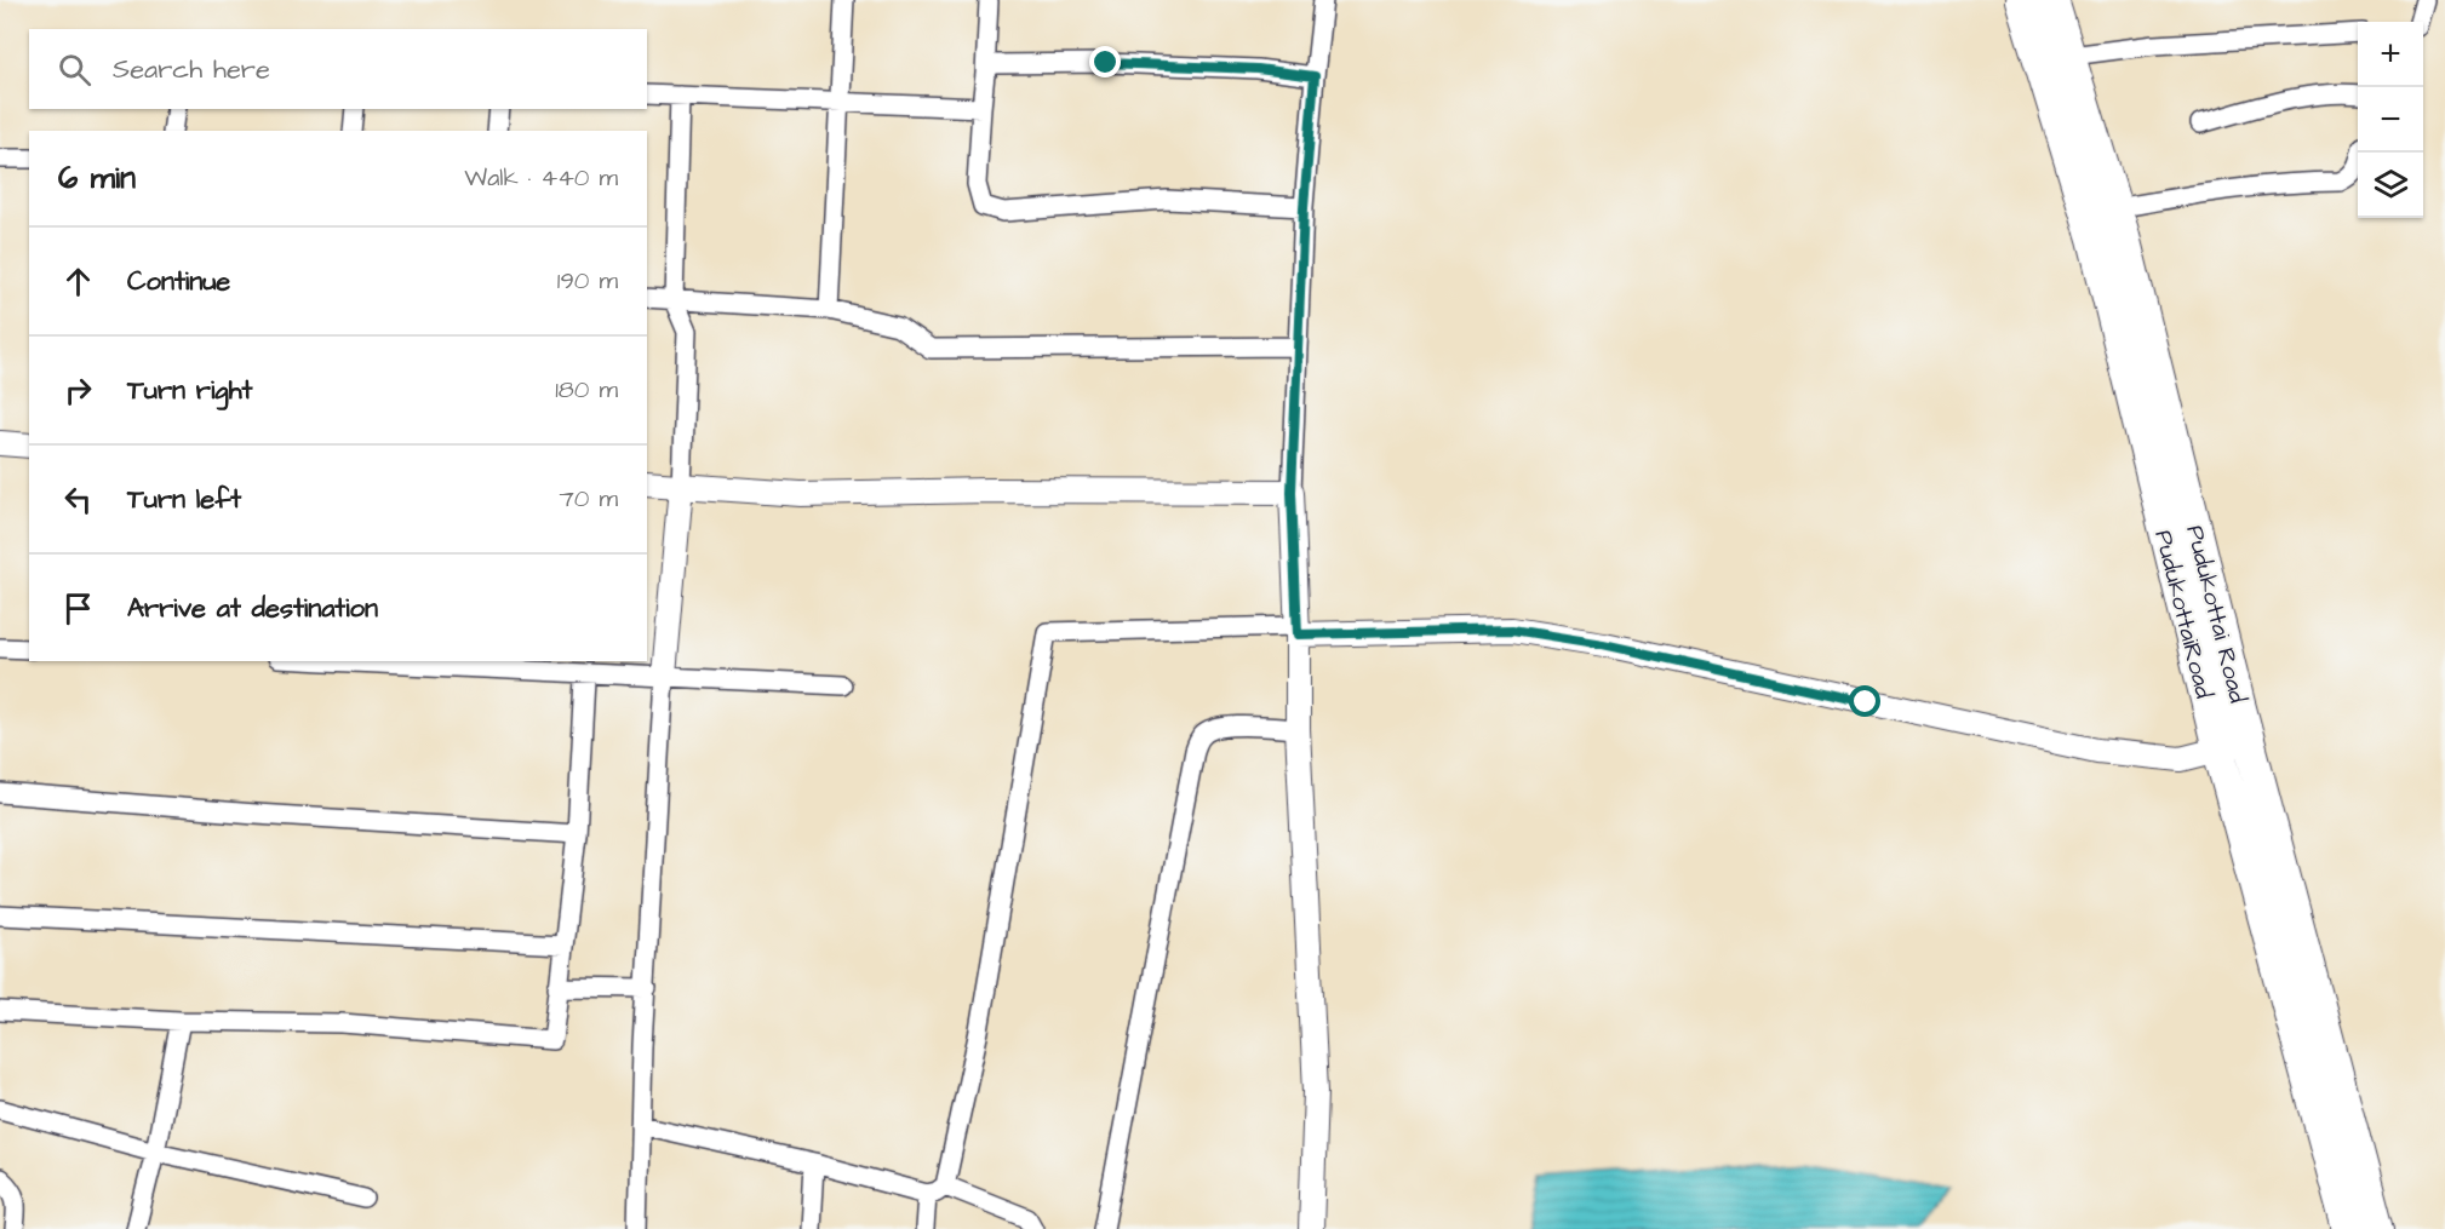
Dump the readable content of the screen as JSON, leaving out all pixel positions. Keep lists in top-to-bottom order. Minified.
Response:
{"streets":{"highway":["PudukottaiRoad","Pudukottai Road"]},"page":{"map_buttons":["+","−"],"search":"Search here","heading":["6 min","Walk · 440 m"],"list":[["Continue","190 m"],["Turn right","180 m"],["Turn left","70 m"],"Arrive at destination"]}}
